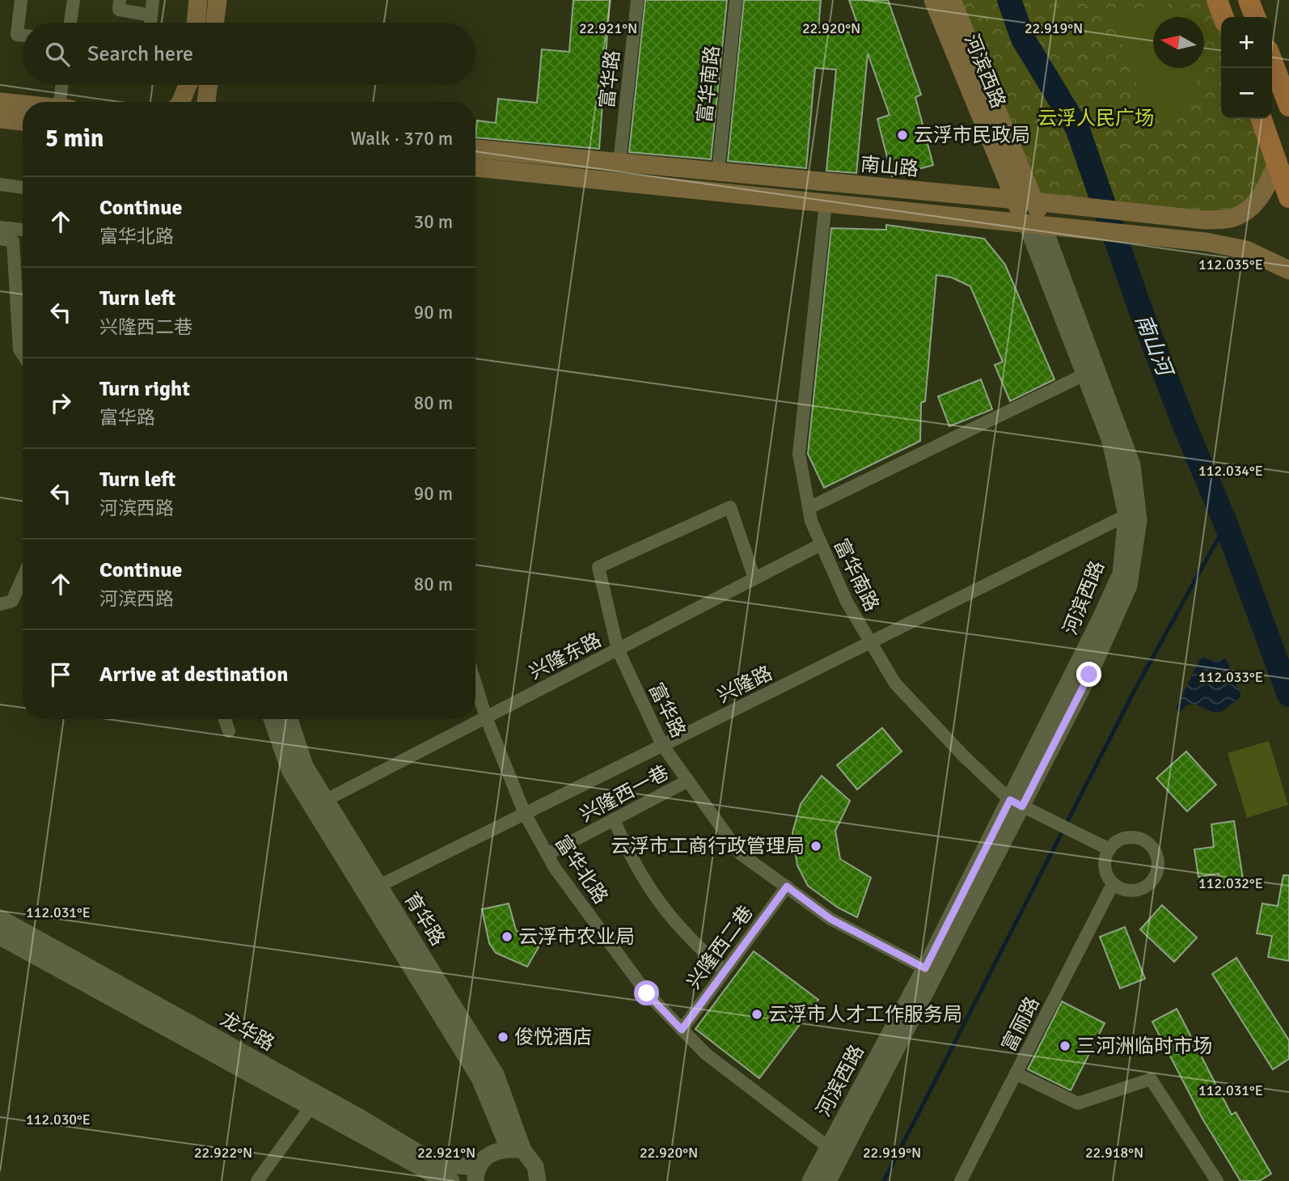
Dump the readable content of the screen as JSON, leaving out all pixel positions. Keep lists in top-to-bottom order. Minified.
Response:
{"streets":{"main road":["河滨西路","南山路"],"street":["富华路","富华南路","兴隆东路","兴隆路","兴隆西一巷","富华北路","育华路","兴隆西二巷","富丽路","龙华路"]},"crossings":[["河滨西路","富华路"],["河滨西路","富华南路"],["河滨西路","南山路"],["河滨西路","兴隆路"],["河滨西路","富华北路"],["富华路","南山路"],["富华路","兴隆东路"],["富华路","兴隆路"],["富华路","兴隆西一巷"],["富华路","兴隆西二巷"],["富华南路","南山路"],["富华南路","兴隆东路"],["富华南路","兴隆路"],["富华南路","富丽路"],["兴隆东路","富华北路"],["兴隆东路","育华路"],["兴隆路","富华北路"],["兴隆路","育华路"],["兴隆西一巷","富华北路"],["富华北路","兴隆西二巷"],["育华路","龙华路"]],"water":["南山河"],"parks":["云浮人民广场"],"places":["云浮市民政局","云浮市工商行政管理局","云浮市农业局","云浮市人才工作服务局","俊悦酒店","三河洲临时市场"],"north":"left","page":{"map_buttons":["+","−"],"search":"Search here","heading":["5 min","Walk · 370 m"],"list":[["Continue","富华北路","30 m"],["Turn left","兴隆西二巷","90 m"],["Turn right","富华路","80 m"],["Turn left","河滨西路","90 m"],["Continue","河滨西路","80 m"],"Arrive at destination"]},"coordinates":["22.921°N","22.920°N","22.919°N","112.035°E","112.034°E","112.033°E","112.032°E","112.031°E","112.030°E","22.922°N","22.918°N"]}
